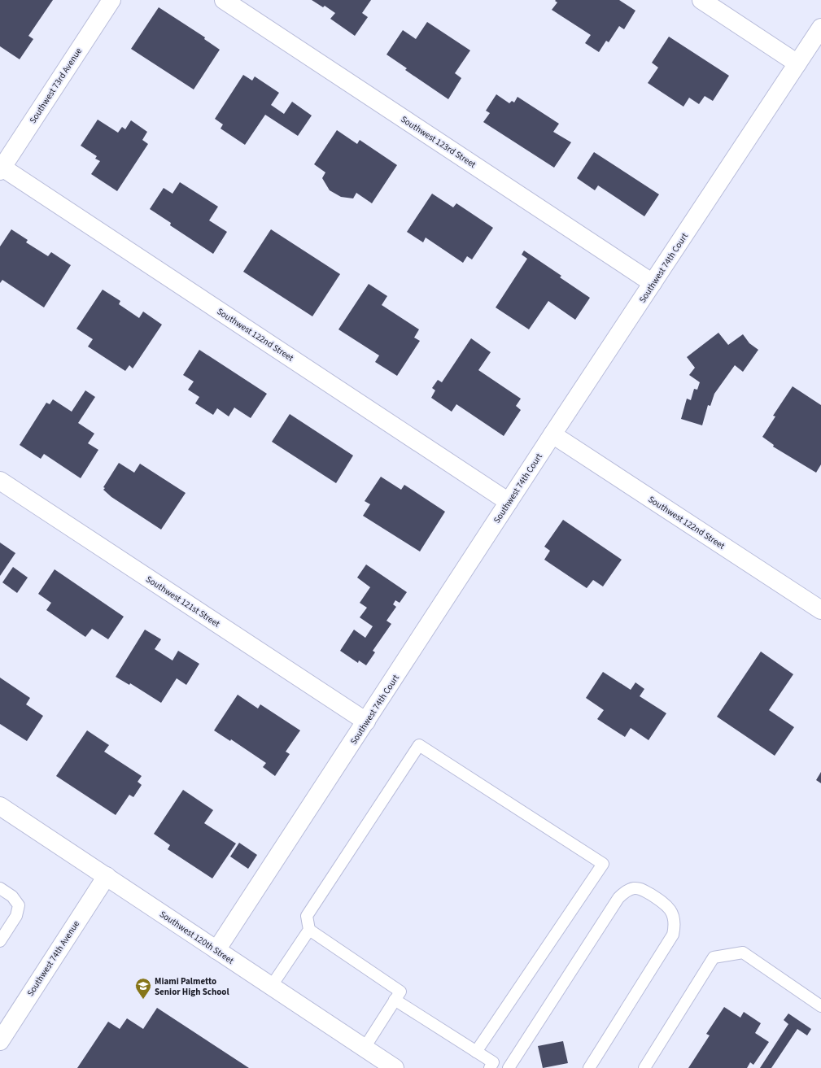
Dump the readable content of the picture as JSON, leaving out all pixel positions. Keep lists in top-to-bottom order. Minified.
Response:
{"streets":{"street":["Southwest 73rd Avenue","Southwest 123rd Street","Southwest 74th Court","Southwest 122nd Street","Southwest 121st Street","Southwest 120th Street","Southwest 74th Avenue"]},"crossings":[["Southwest 73rd Avenue","Southwest 122nd Street"],["Southwest 123rd Street","Southwest 74th Court"],["Southwest 74th Court","Southwest 122nd Street"],["Southwest 74th Court","Southwest 121st Street"],["Southwest 74th Court","Southwest 120th Street"],["Southwest 120th Street","Southwest 74th Avenue"]],"places":{"school or university":["Miami Palmetto Senior High School"]}}
